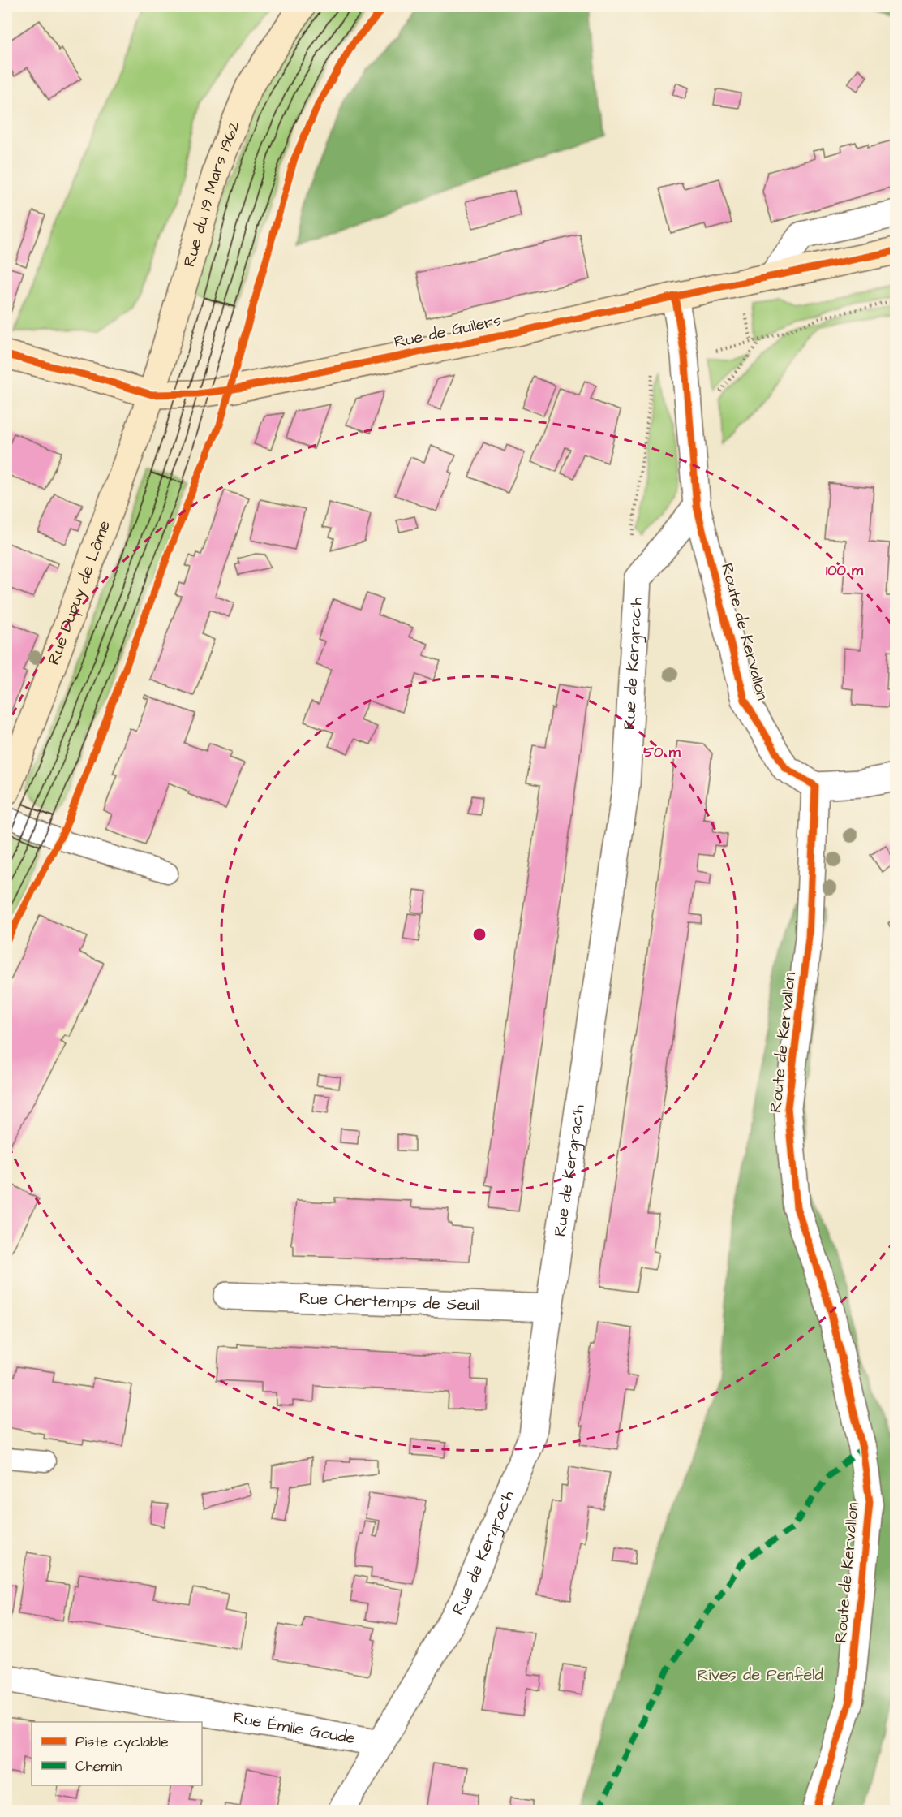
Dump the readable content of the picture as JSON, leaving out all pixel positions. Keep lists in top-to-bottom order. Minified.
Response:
{"streets":{"street":["Rue du 19 Mars 1962","Rue de Guilers","Rue Dupuy de Lôme","Route de Kervallon","Rue de Kergrac'h","Rue Chertemps de Seuil","Rue Émile Goude"]},"crossings":[["Rue du 19 Mars 1962","Rue de Guilers"],["Rue du 19 Mars 1962","Rue Dupuy de Lôme"],["Rue de Guilers","Rue Dupuy de Lôme"],["Rue de Guilers","Route de Kervallon"],["Route de Kervallon","Rue de Kergrac'h"],["Rue de Kergrac'h","Rue Chertemps de Seuil"],["Rue de Kergrac'h","Rue Émile Goude"]],"parks":["Rives de Penfeld"],"legend":["Piste cyclable","Chemin"],"rings":["100 m","50 m"]}
